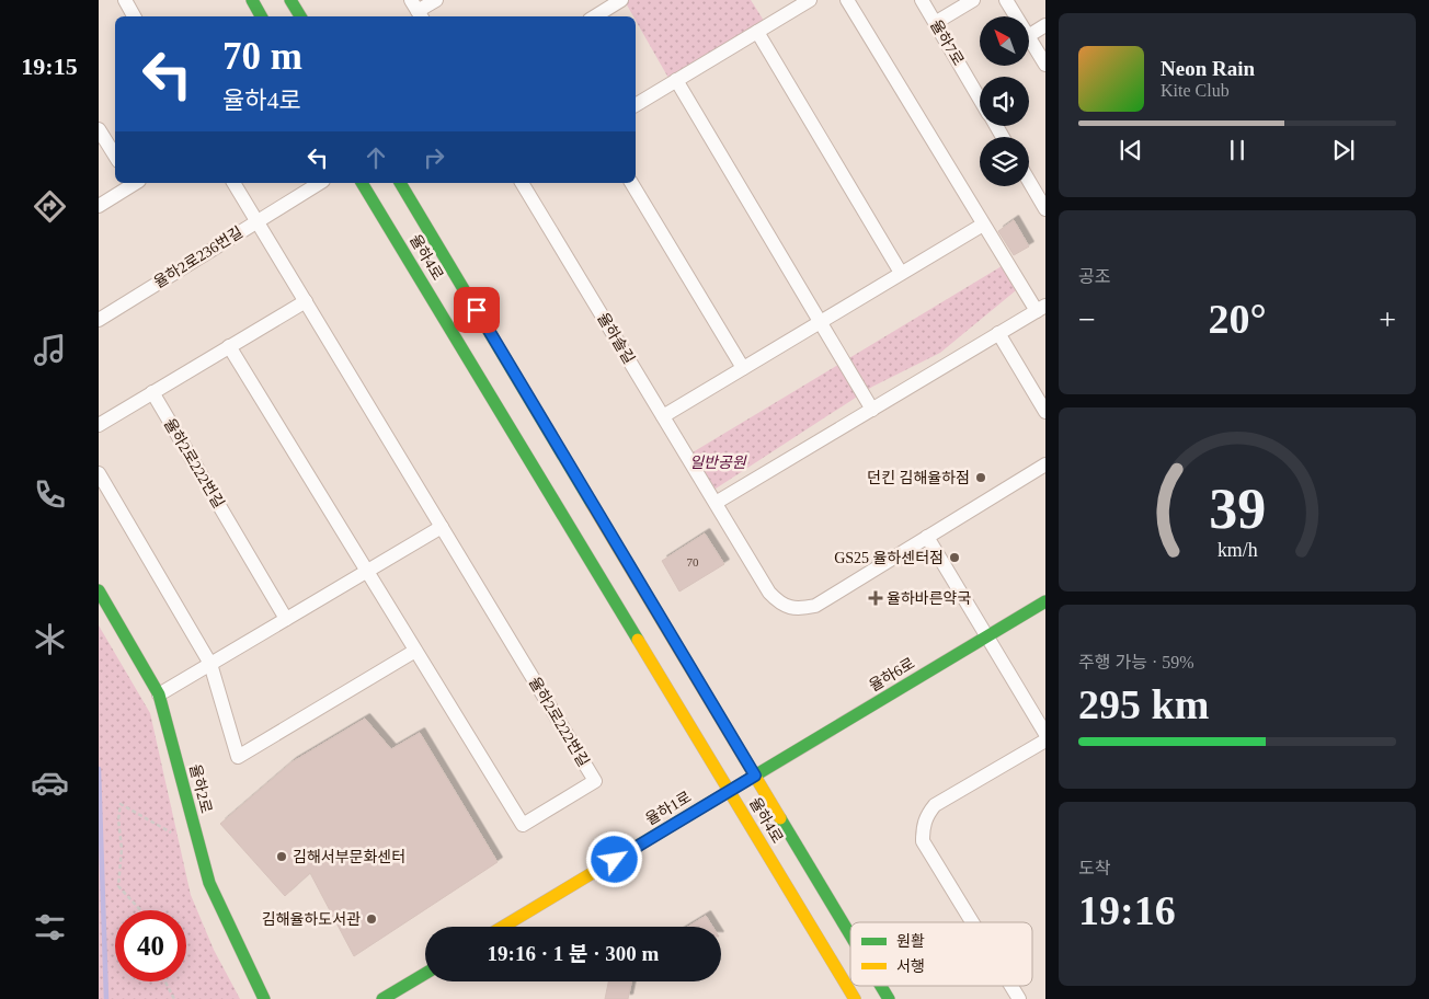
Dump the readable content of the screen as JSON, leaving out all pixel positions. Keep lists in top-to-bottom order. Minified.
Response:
{"streets":{"main road":["율하4로","율하6로","율하2로","율하1로"],"street":["율하7로","율하2로236번길","율하솔길","율하2로222번길"]},"crossings":[["율하2로236번길","율하2로222번길"],["율하4로","율하6로"],["율하4로","율하1로"],["율하6로","율하1로"]],"parks":["일반공원"],"places":{"other":["던킨 김해율하점","GS25 율하센터점","김해서부문화센터","김해율하도서관"],"health":["율하바른약국"]},"house_numbers":["70"],"legend":["원활","서행"],"north":"top left","page":{"tabs":"19:15","turn":["70 m","율하4로"],"song":["Neon Rain","Kite Club"],"tile":["공조",["주행 가능 · 59%","295 km"],["도착","19:16"]],"heat":["−","20°","+"],"limit":"40","trip":"19:16 · 1 분 · 300 m","gauge":["39","km/h"]}}
